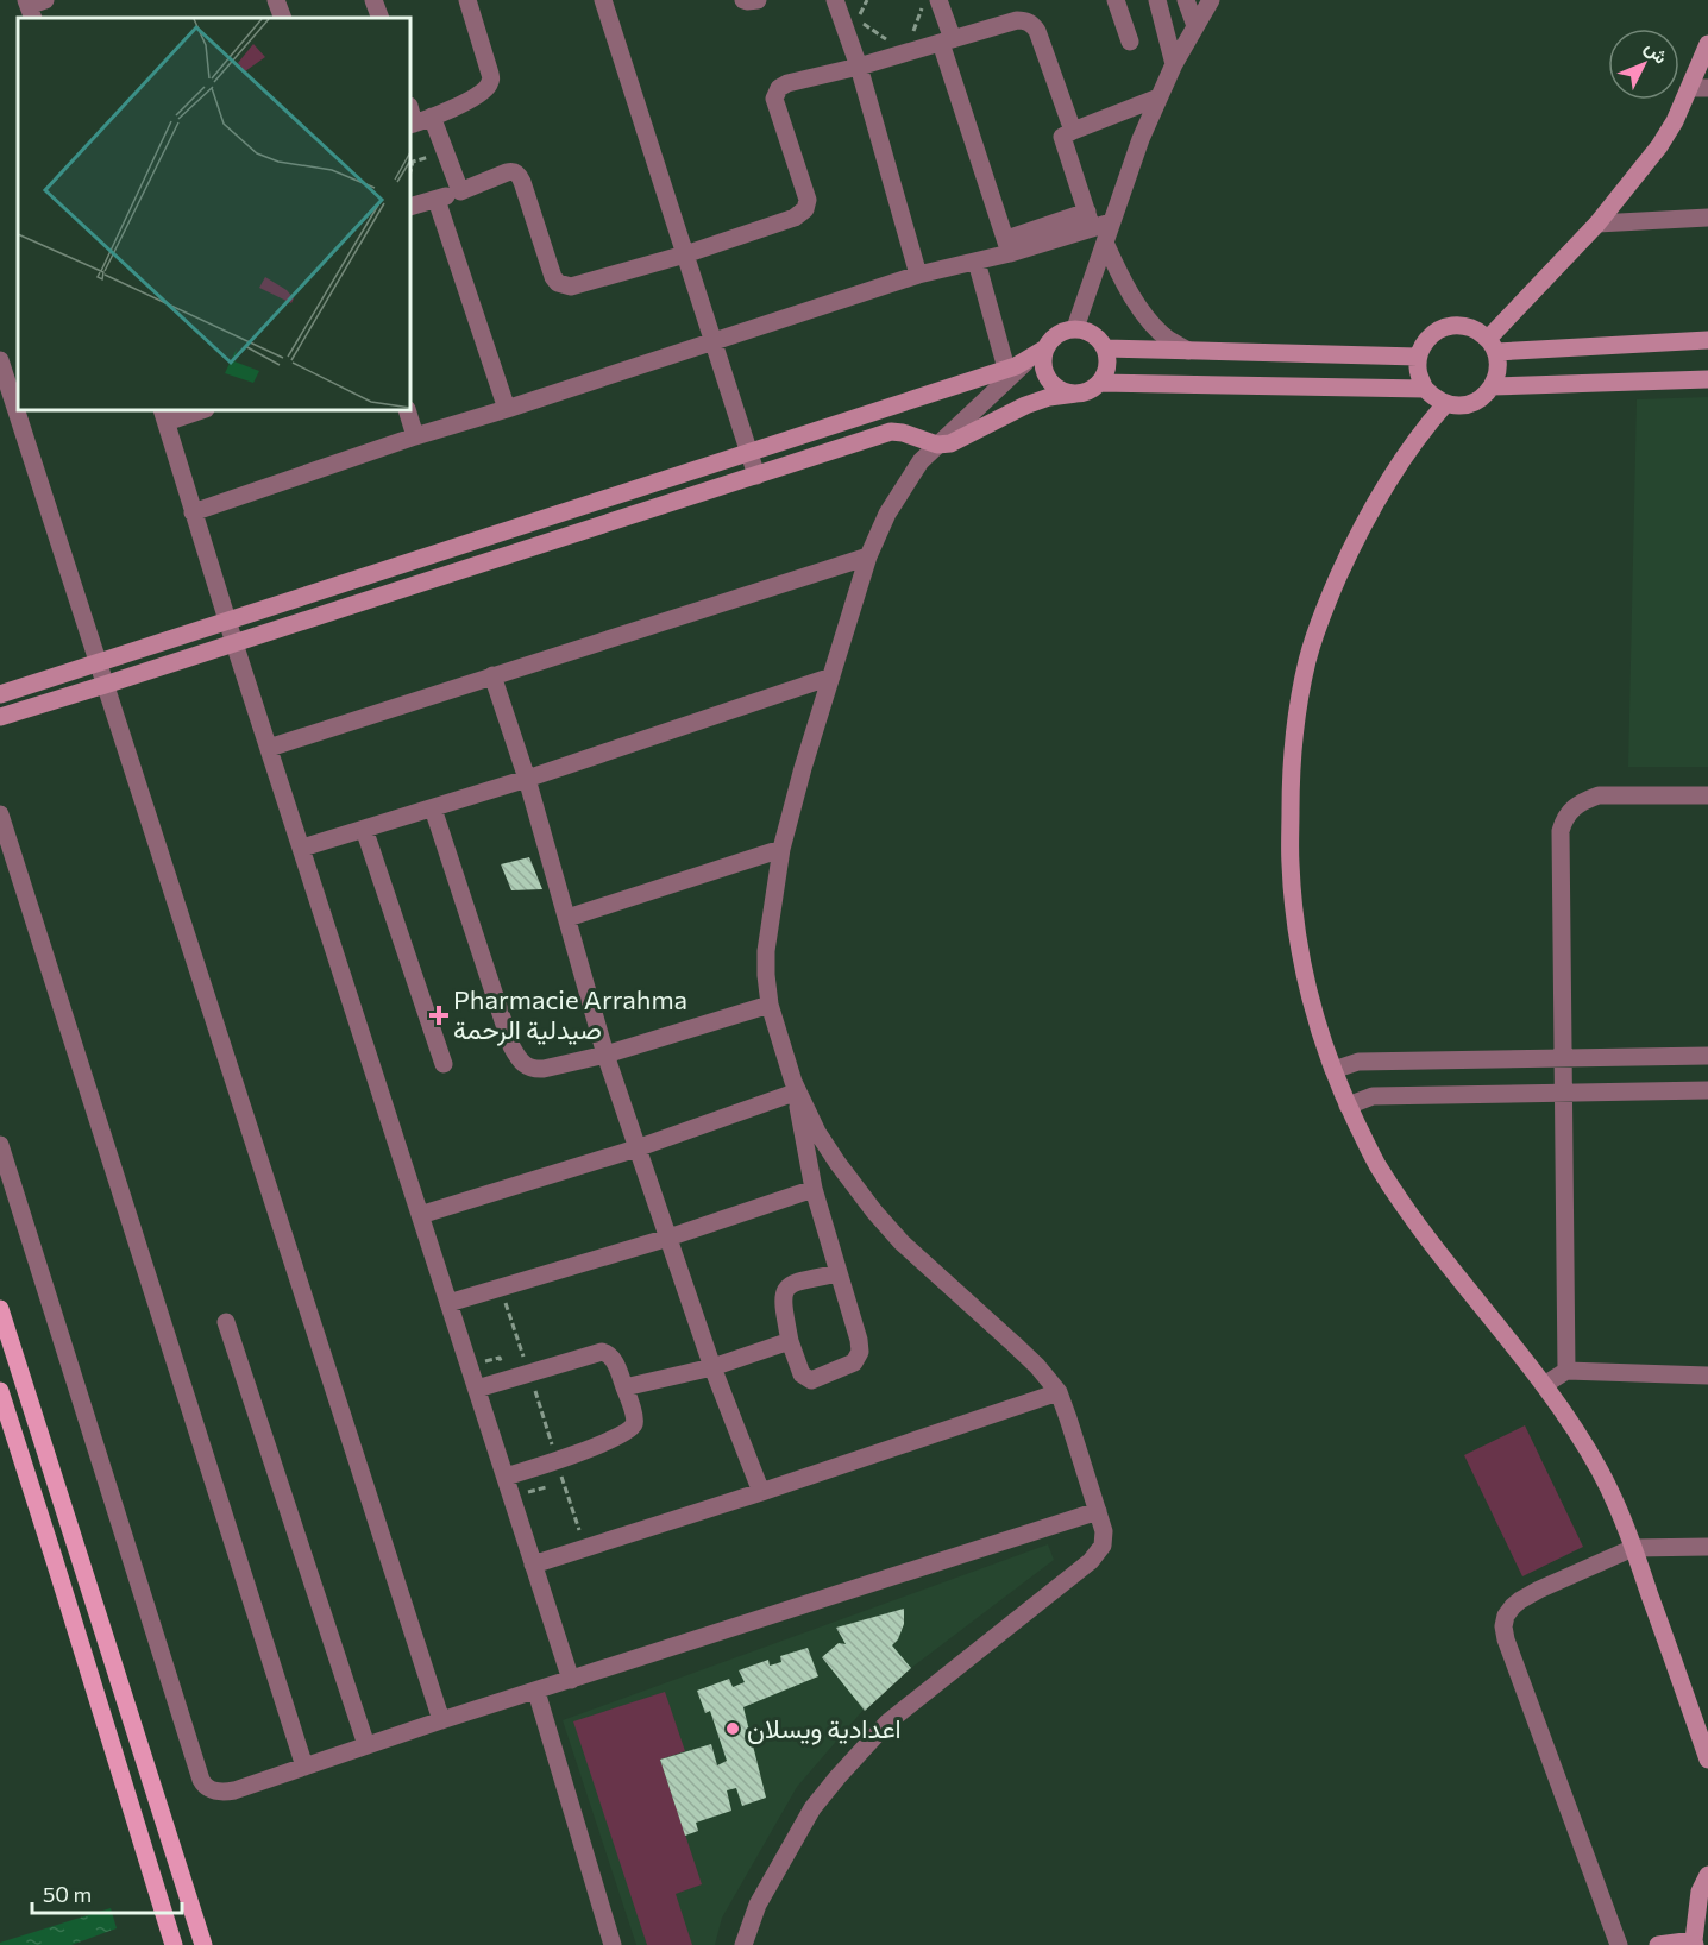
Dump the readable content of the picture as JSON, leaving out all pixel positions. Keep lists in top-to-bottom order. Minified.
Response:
{"places":{"health":["Pharmacie Arrahma صيدلية الرحمة"],"other":["اعدادية ويسلان"]},"scale_bar":"50 m","north":"top right"}
